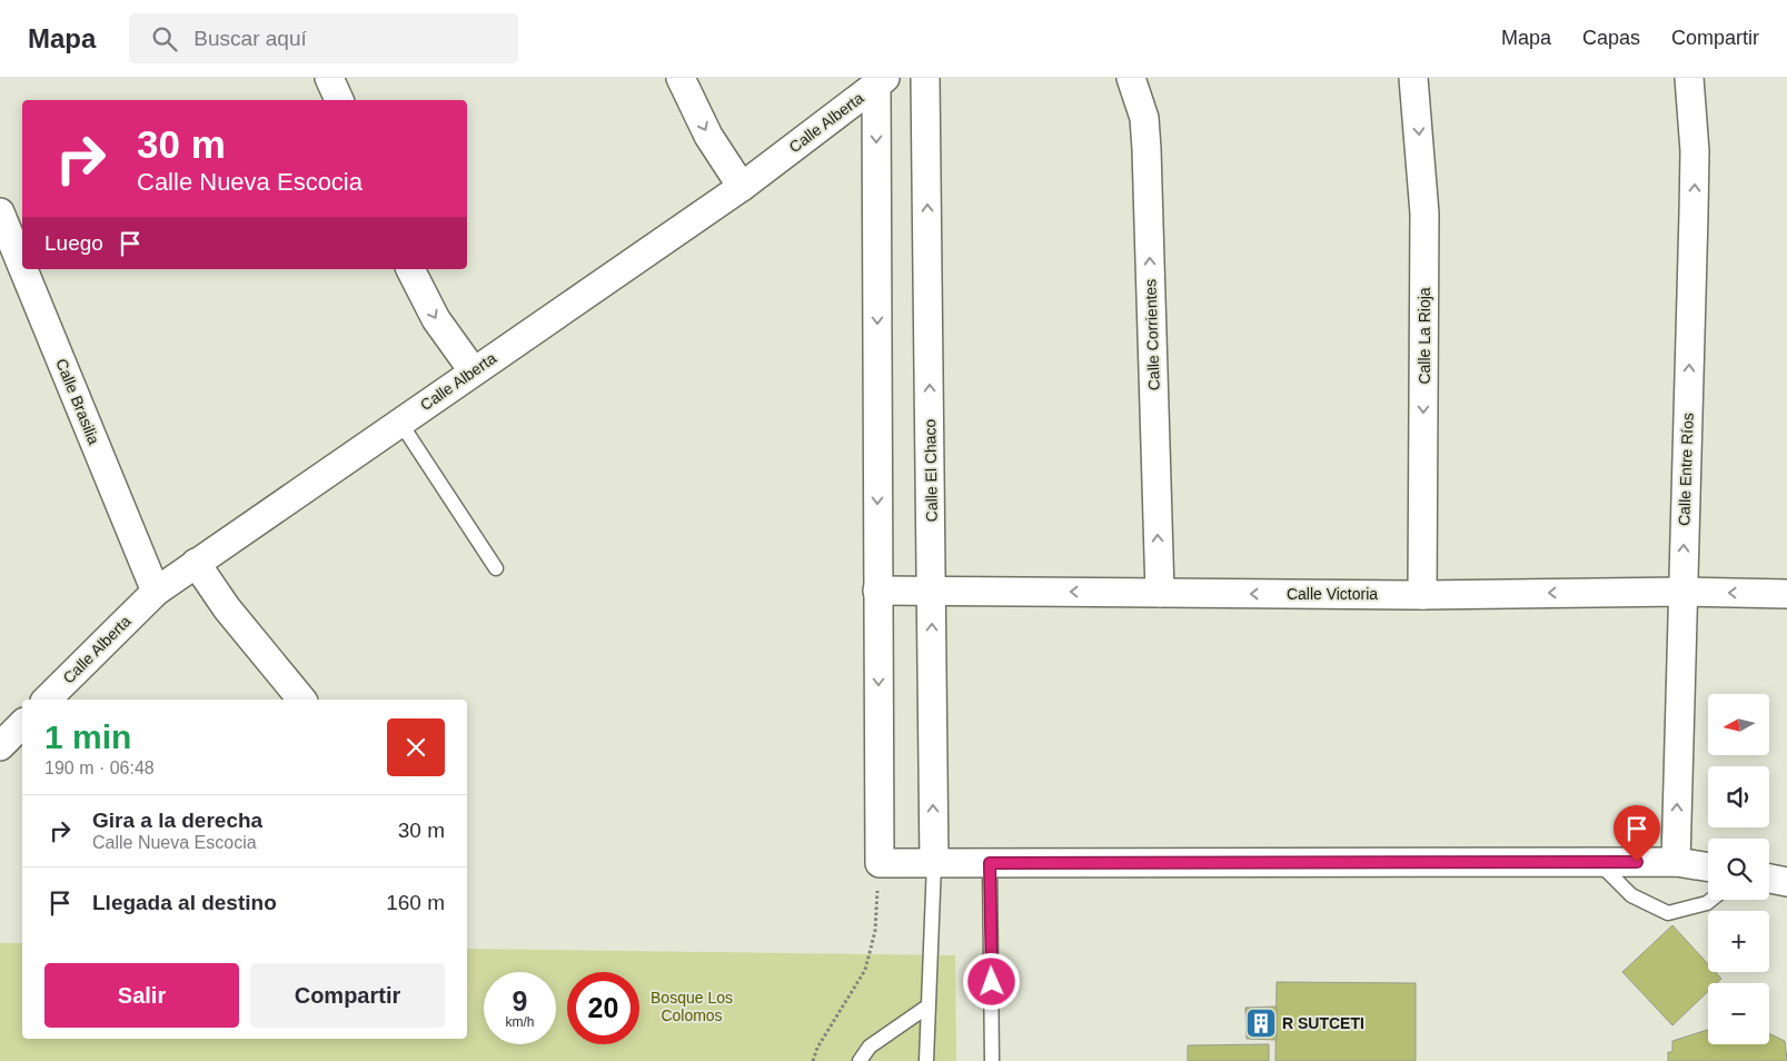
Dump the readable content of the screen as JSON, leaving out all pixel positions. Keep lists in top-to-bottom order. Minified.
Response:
{"streets":{"street":["Calle Alberta","Calle Corrientes","Calle La Rioja","Calle Brasilia","Calle Entre Ríos","Calle El Chaco","Calle Victoria"]},"crossings":[["Calle Alberta","Calle Brasilia"],["Calle Corrientes","Calle Victoria"],["Calle La Rioja","Calle Victoria"],["Calle Entre Ríos","Calle Victoria"],["Calle El Chaco","Calle Victoria"]],"one_way":["Calle Corrientes","Calle La Rioja","Calle Entre Ríos","Calle Victoria"],"parks":["Bosque Los Colomos"],"places":{"building":["R SUTCETI"]},"north":"left","page":{"header":"Mapa","search":"Buscar aquí","nav":["Mapa","Capas","Compartir"],"turn":["30 m","Calle Nueva Escocia"],"then":"Luego","map_buttons":["+","−"],"heading":["1 min","190 m · 06:48"],"list":[{"name":"Gira a la derecha","note":"Calle Nueva Escocia","value":"30 m"},{"name":"Llegada al destino","value":"160 m"}],"buttons":["Salir","Compartir"],"speed":"9 km/h","limit":"20"}}
